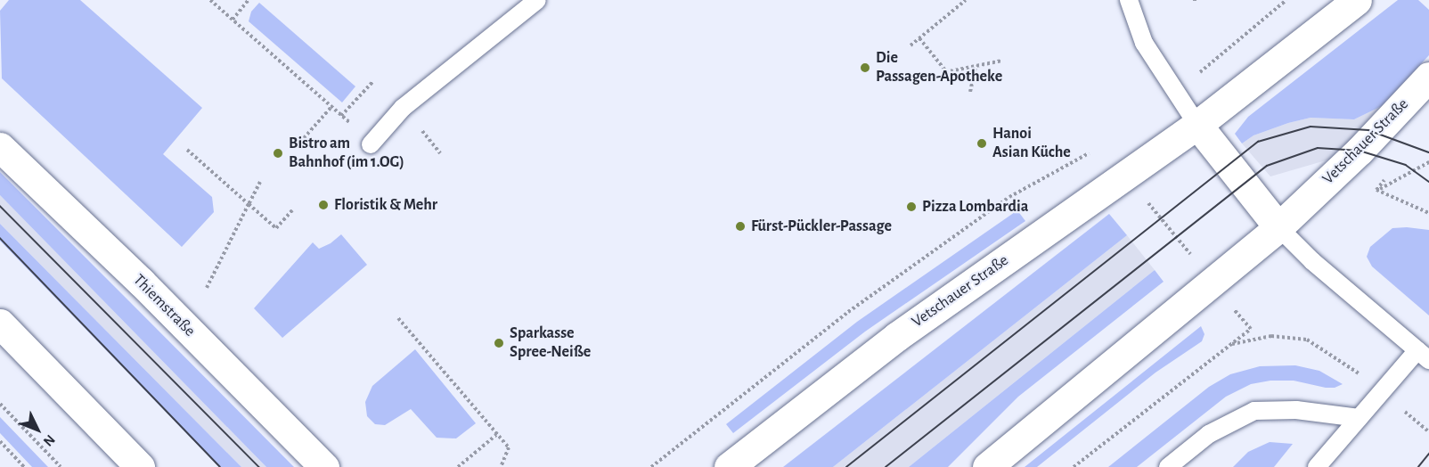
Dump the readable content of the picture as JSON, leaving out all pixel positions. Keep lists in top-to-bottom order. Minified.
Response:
{"streets":{"street":["Vetschauer Straße","Thiemstraße"]},"places":["Die Passagen-Apotheke","Hanoi Asian Küche","Bistro am Bahnhof (im 1.OG)","Floristik & Mehr","Pizza Lombardia","Fürst-Pückler-Passage","Sparkasse Spree-Neiße"],"north":"bottom right"}
